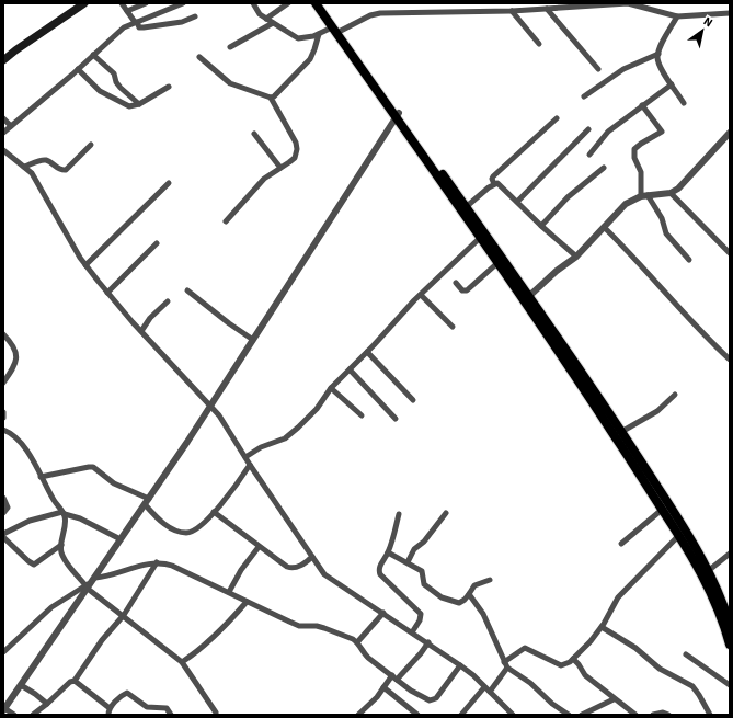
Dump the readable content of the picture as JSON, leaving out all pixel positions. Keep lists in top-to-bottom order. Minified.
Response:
{"north":"top right"}
